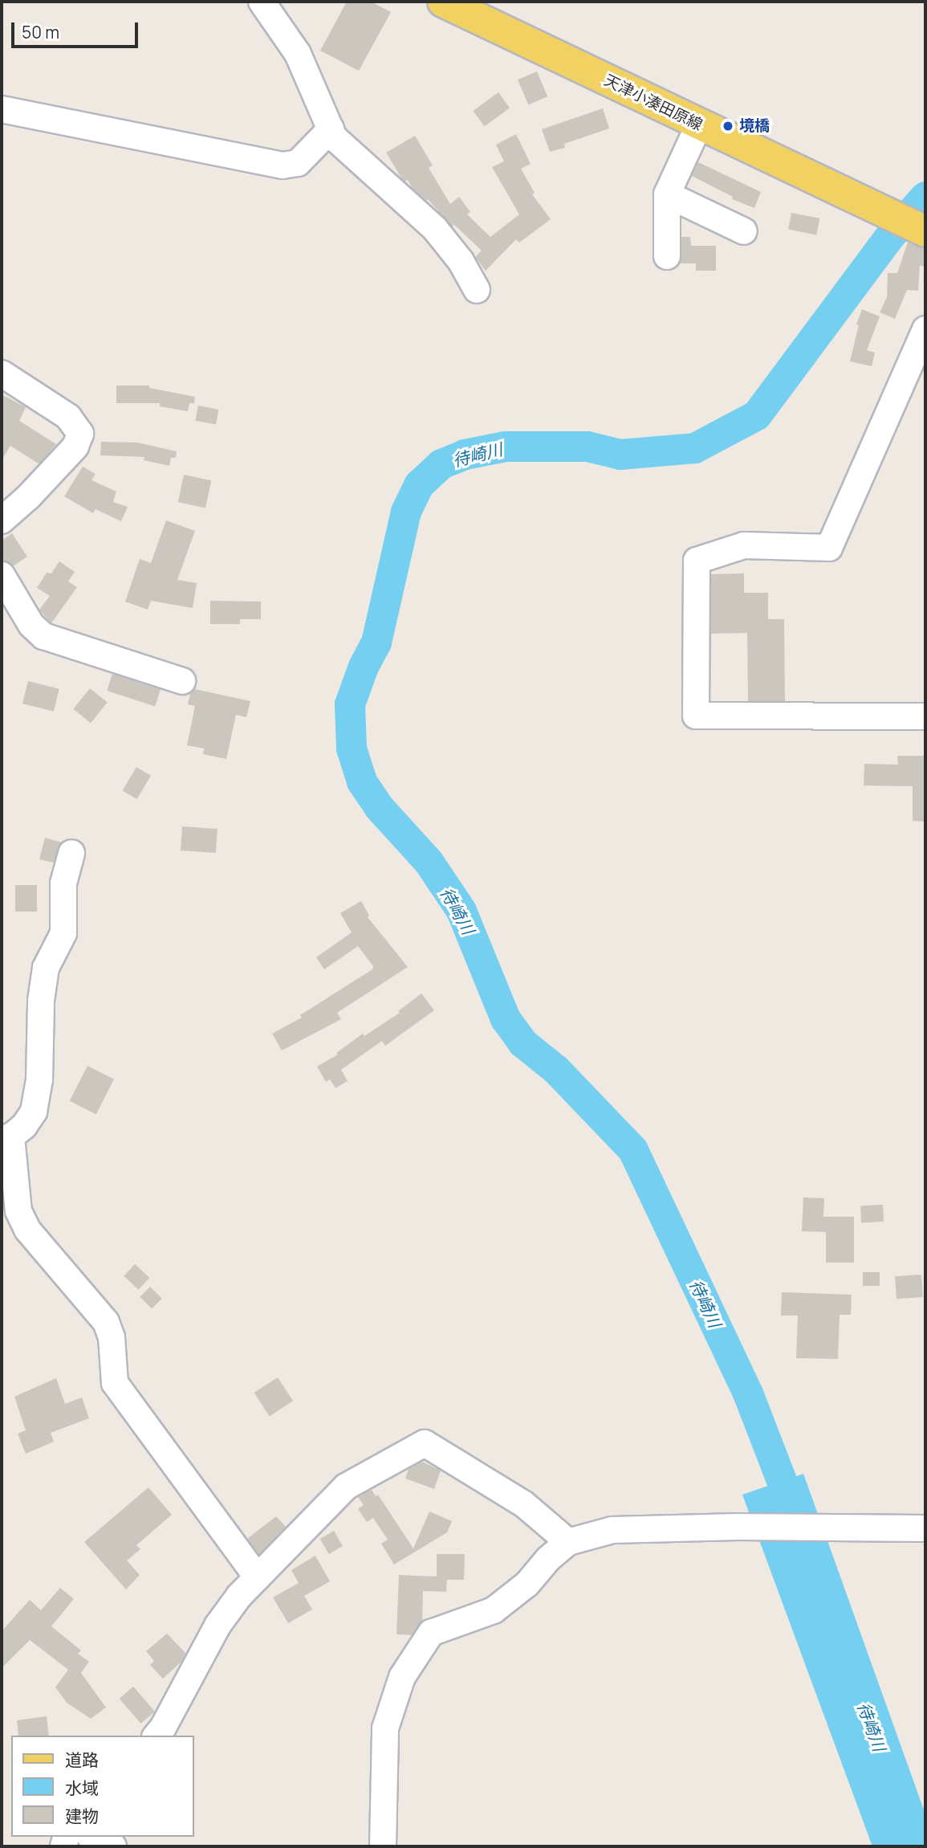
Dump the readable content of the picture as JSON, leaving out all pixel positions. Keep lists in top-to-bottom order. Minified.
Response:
{"streets":{"main road":["天津小湊田原線"]},"water":["待崎川"],"places":["境橋"],"legend":["道路","水域","建物"],"scale_bar":"50 m"}
